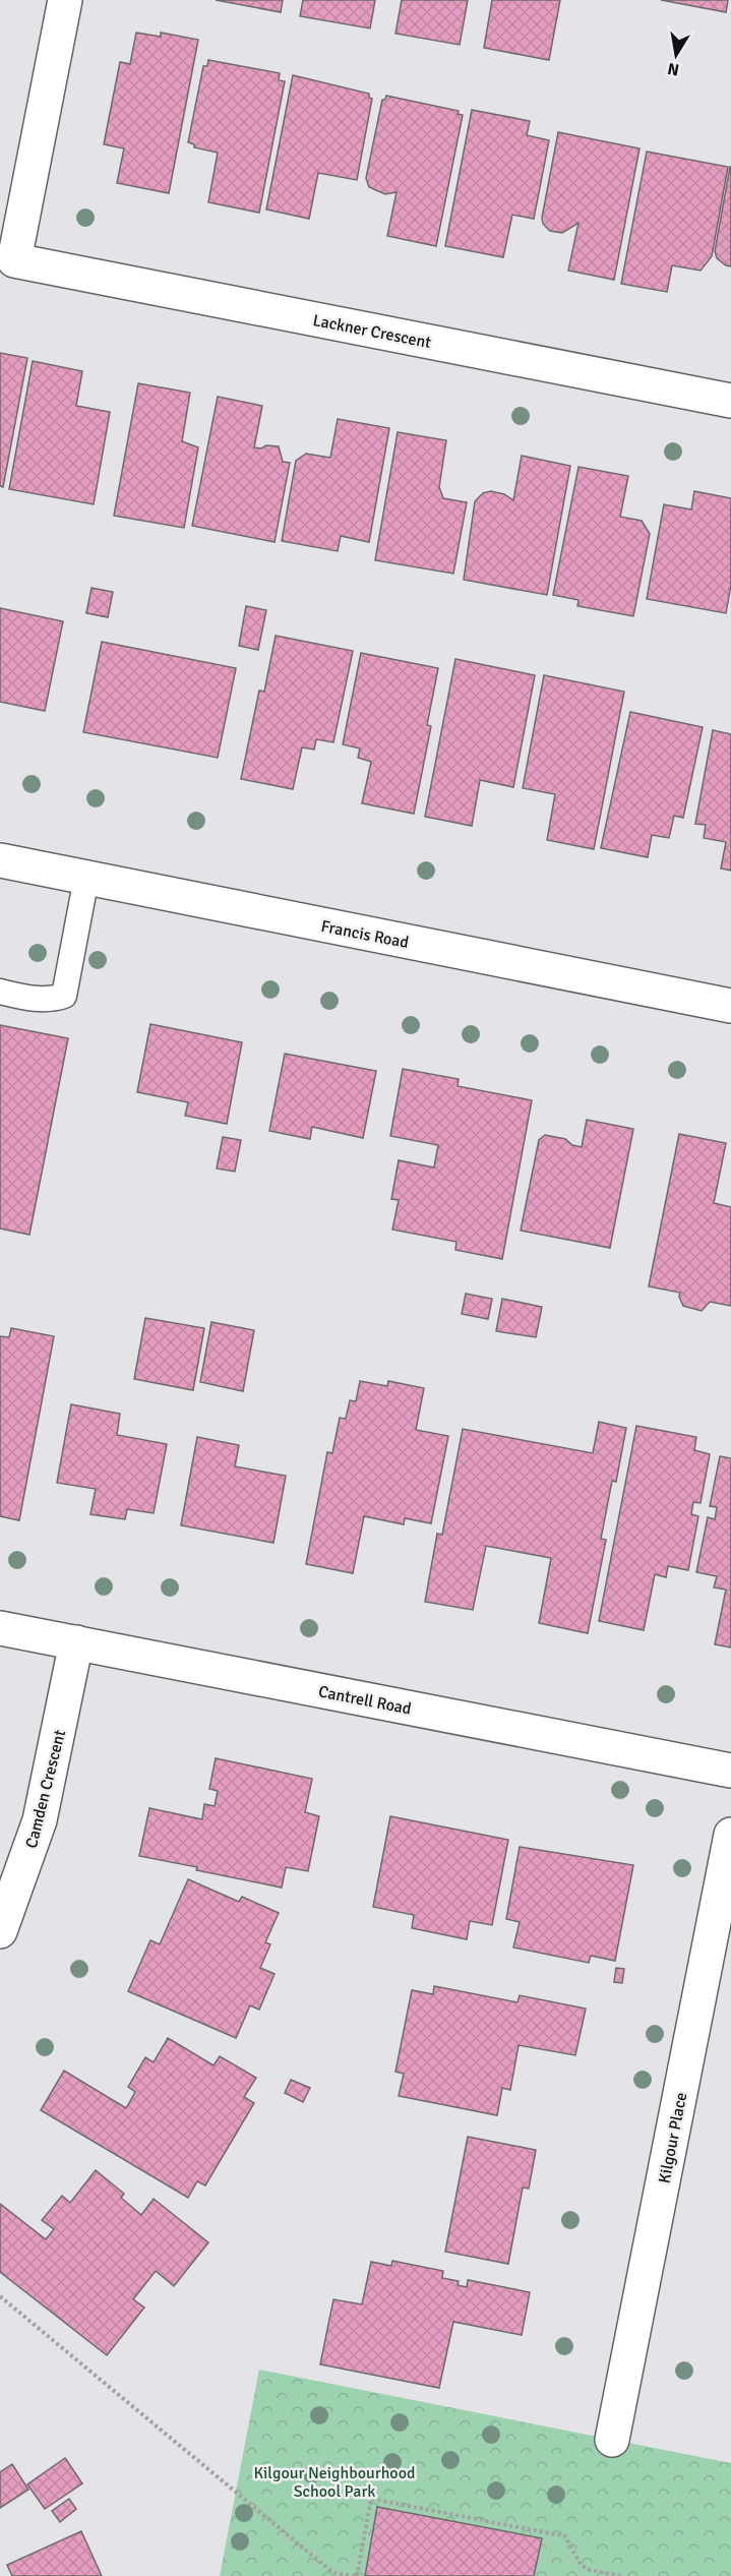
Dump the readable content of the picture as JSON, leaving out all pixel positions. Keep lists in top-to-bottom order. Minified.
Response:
{"streets":{"street":["Lackner Crescent","Francis Road","Cantrell Road","Camden Crescent","Kilgour Place"]},"crossings":[["Cantrell Road","Camden Crescent"]],"parks":["Kilgour Neighbourhood School Park"],"north":"bottom"}
